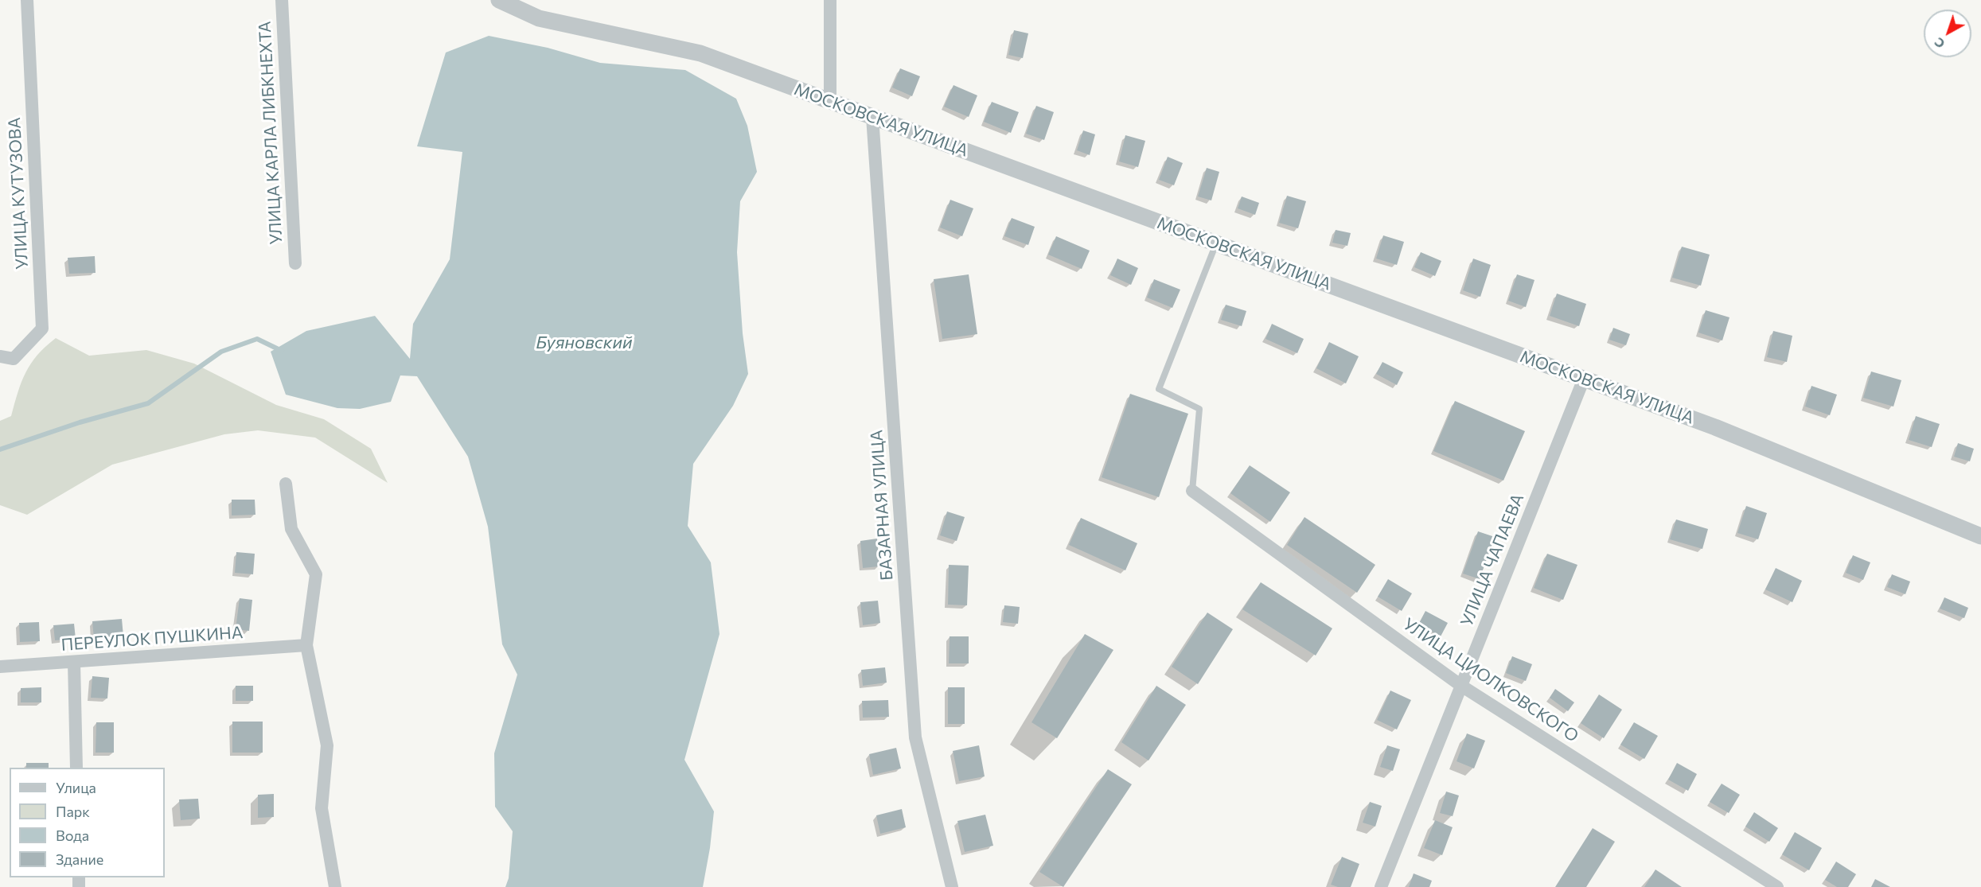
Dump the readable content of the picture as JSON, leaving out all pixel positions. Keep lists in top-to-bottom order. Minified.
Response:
{"streets":{"street":["МОСКОВСКАЯ УЛИЦА","УЛИЦА КАРЛА ЛИБКНЕХТА","УЛИЦА КУТУЗОВА","БАЗАРНАЯ УЛИЦА","УЛИЦА ЧАПАЕВА","ПЕРЕУЛОК ПУШКИНА","УЛИЦА ЦИОЛКОВСКОГО"]},"crossings":[["МОСКОВСКАЯ УЛИЦА","БАЗАРНАЯ УЛИЦА"],["МОСКОВСКАЯ УЛИЦА","УЛИЦА ЧАПАЕВА"],["УЛИЦА ЧАПАЕВА","УЛИЦА ЦИОЛКОВСКОГО"]],"water":["Буяновский"],"legend":["Улица","Парк","Вода","Здание"],"north":"bottom left"}
